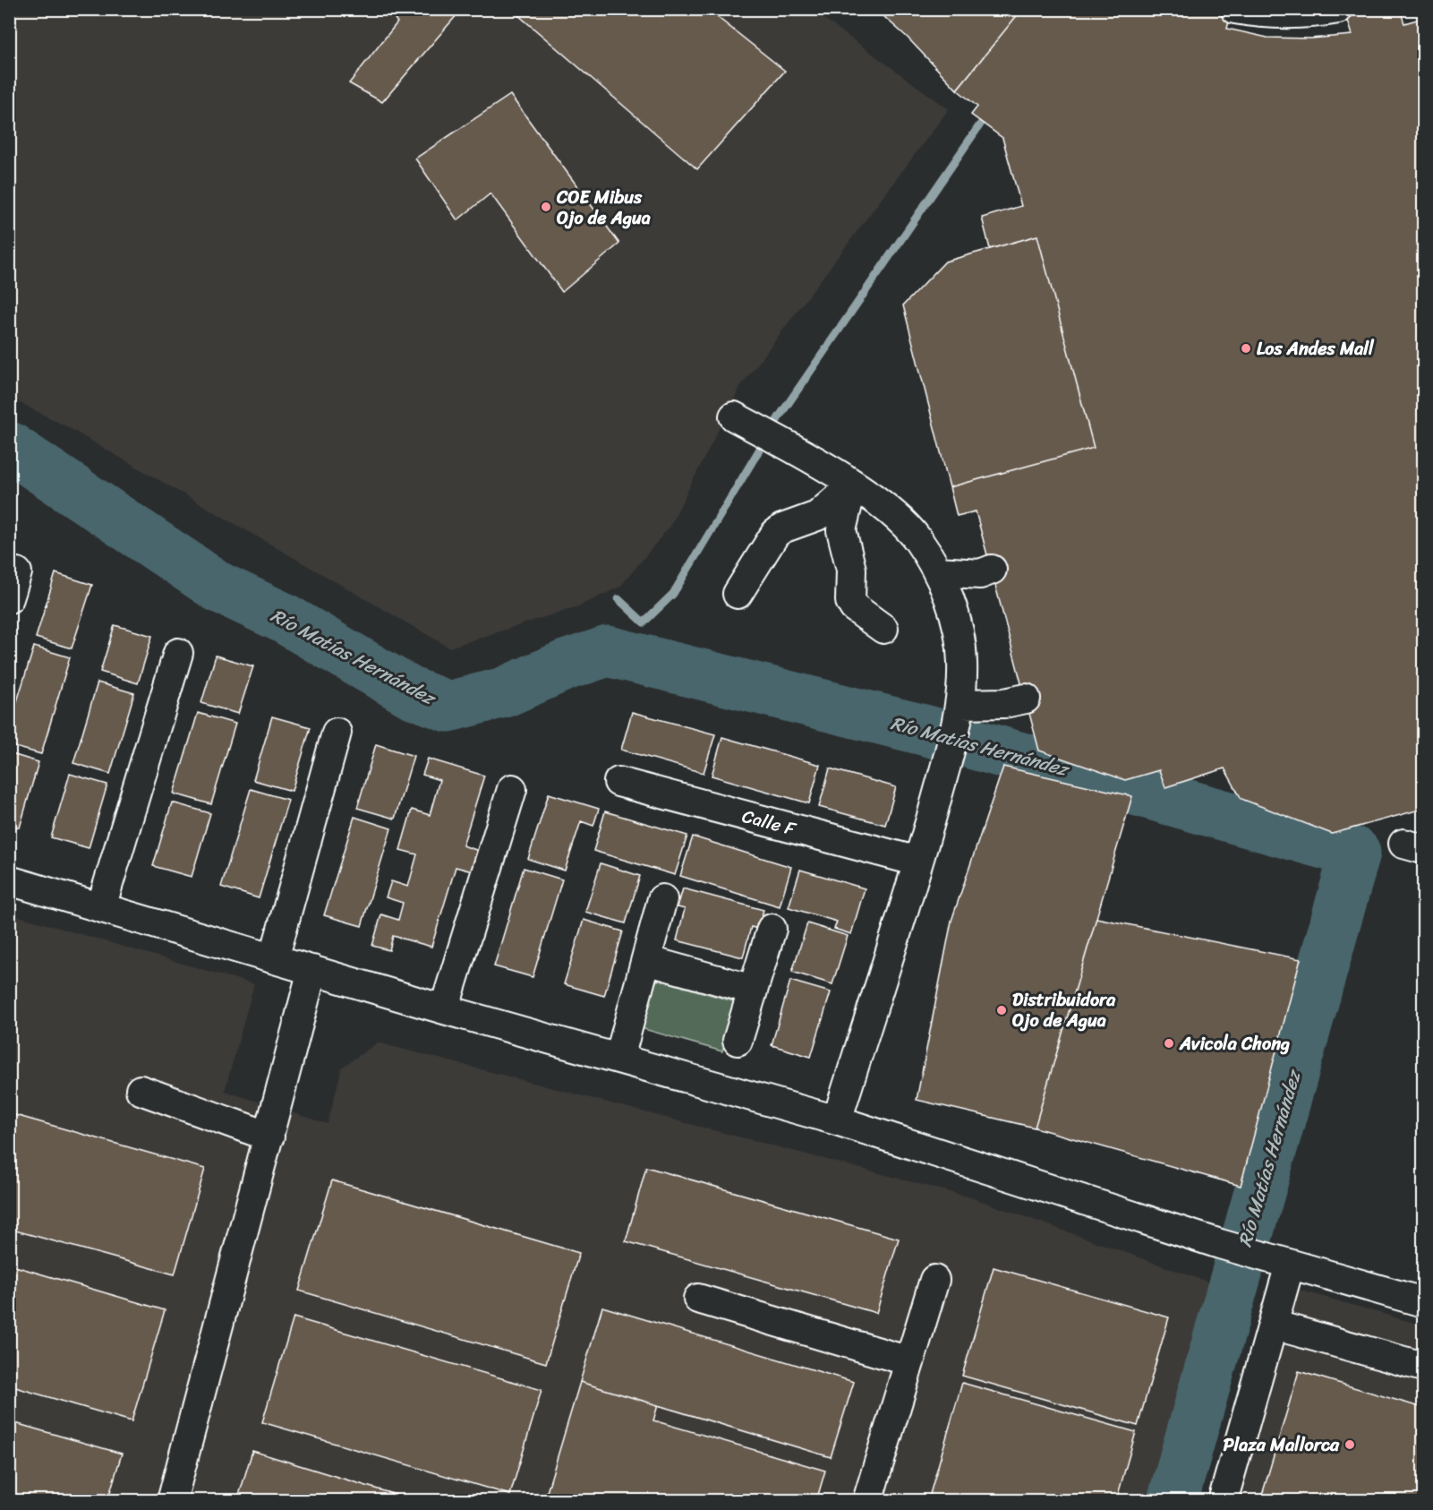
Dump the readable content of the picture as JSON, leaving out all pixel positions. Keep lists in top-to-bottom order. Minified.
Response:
{"streets":{"street":["Calle F"]},"water":["Río Matías Hernández"],"places":["COE Mibus Ojo de Agua","Los Andes Mall","Distribuidora Ojo de Agua","Avicola Chong","Plaza Mallorca"]}
